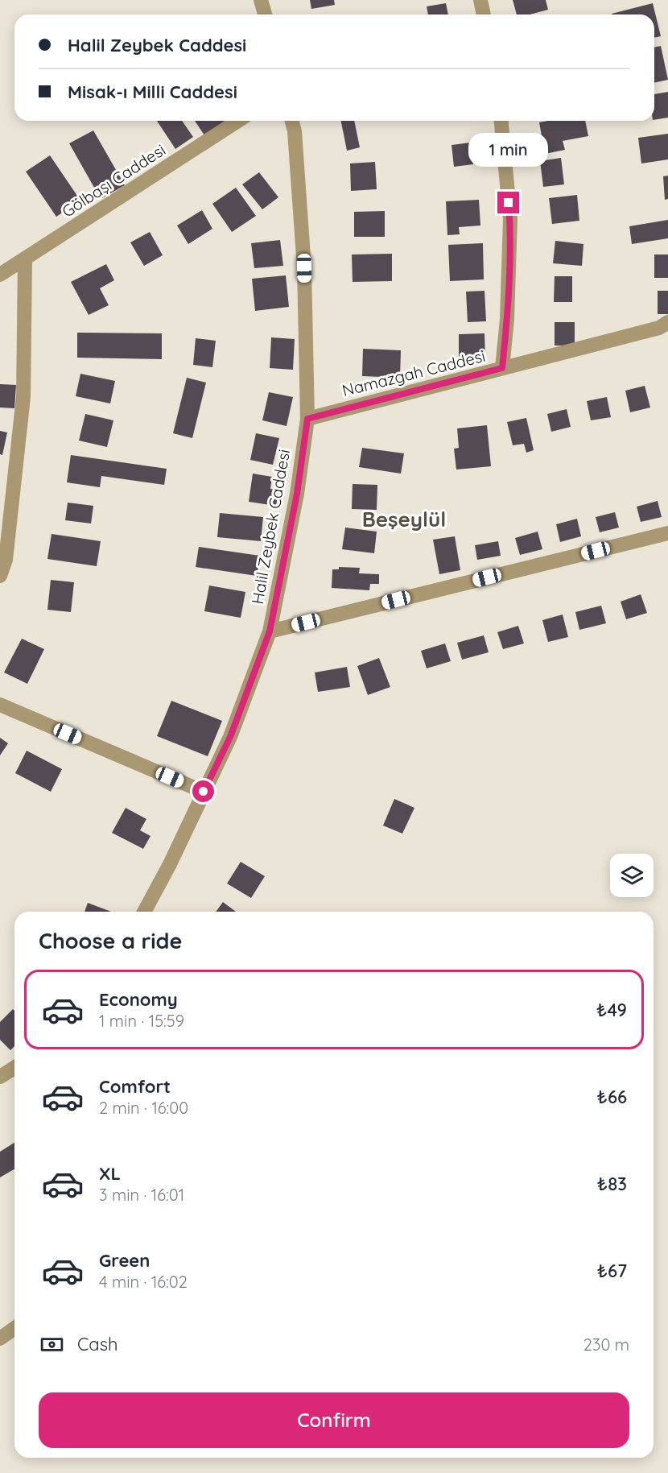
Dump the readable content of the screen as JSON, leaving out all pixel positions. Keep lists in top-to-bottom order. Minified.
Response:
{"streets":{"street":["Gölbaşı Caddesi","Namazgah Caddesi","Halil Zeybek Caddesi"]},"crossings":[["Namazgah Caddesi","Halil Zeybek Caddesi"]],"districts":["Beşeylül"],"page":{"banner":["Halil Zeybek Caddesi","Misak-ı Milli Caddesi"],"bubble":"1 min","heading":"Choose a ride","list":[{"name":"Economy","note":"1 min · 15:59","value":"₺49"},{"name":"Comfort","note":"2 min · 16:00","value":"₺66"},{"name":"XL","note":"3 min · 16:01","value":"₺83"},{"name":"Green","note":"4 min · 16:02","value":"₺67"}],"pay":["Cash","230 m"],"buttons":"Confirm"}}
